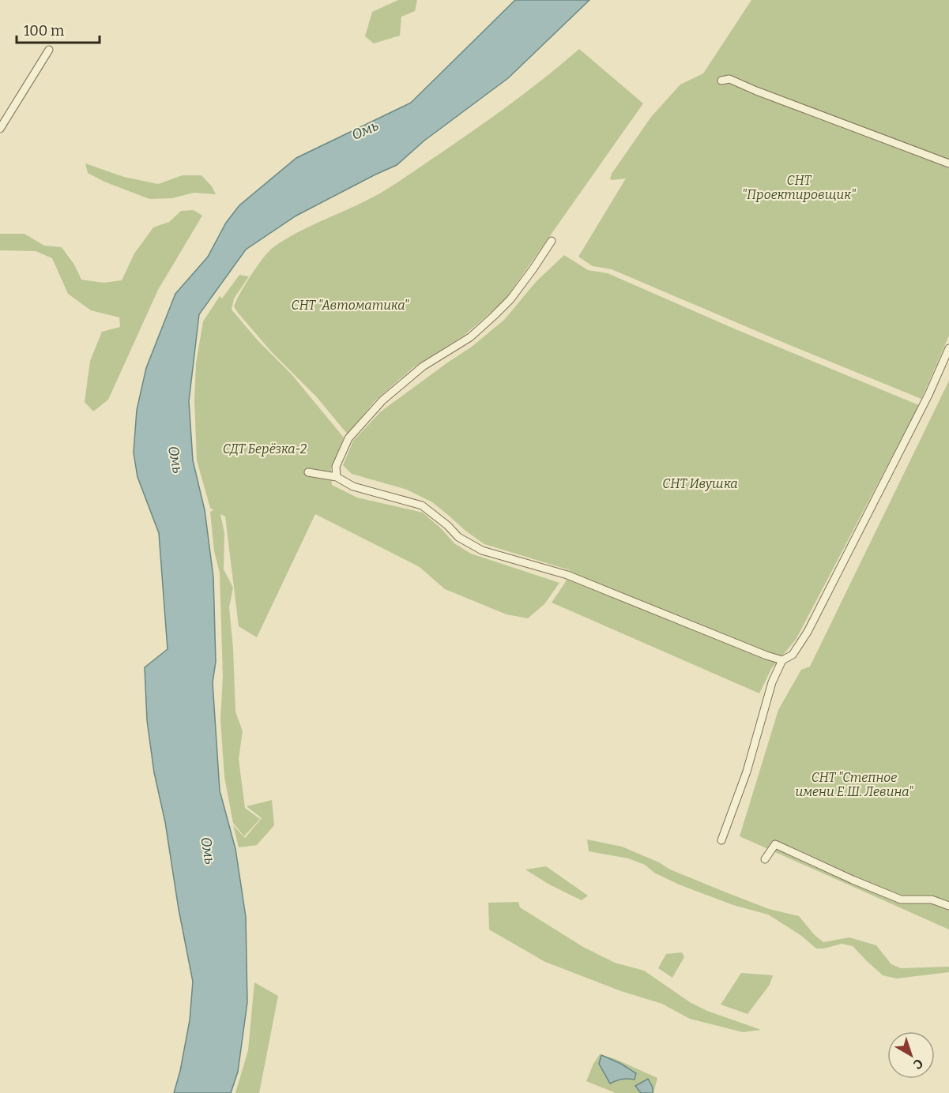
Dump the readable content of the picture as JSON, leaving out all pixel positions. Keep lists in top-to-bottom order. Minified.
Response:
{"water":["Омь"],"parks":["СНТ \"Проектировщик\"","СНТ \"Автоматика\"","СДТ Берёзка-2","СНТ Ивушка","СНТ \"Степное имени Е.Ш. Левина\""],"scale_bar":"100 m","north":"bottom right"}
